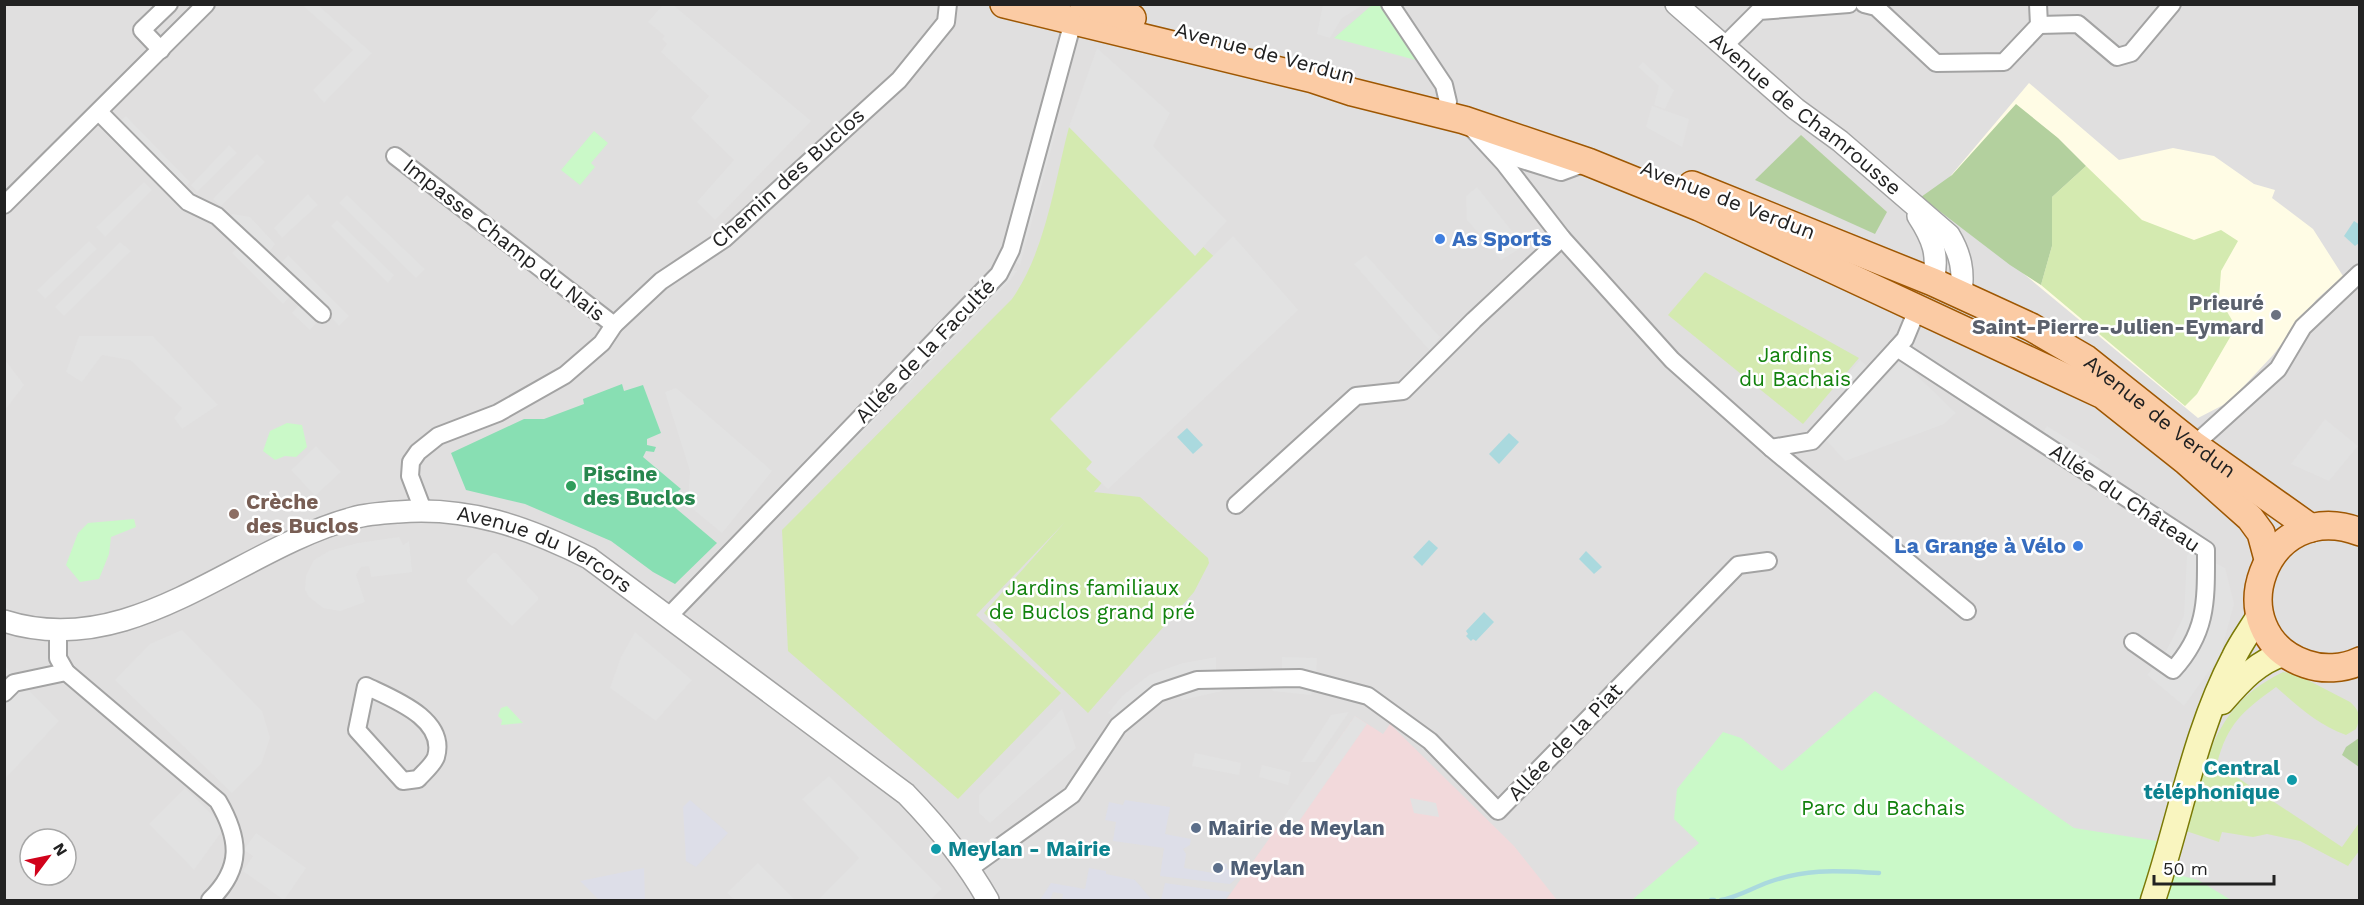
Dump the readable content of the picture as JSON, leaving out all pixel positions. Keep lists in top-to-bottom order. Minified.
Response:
{"streets":{"main road":["Avenue de Verdun"],"street":["Avenue de Chamrousse","Chemin des Buclos","Impasse Champ du Nais","Allée de la Faculté","Allée du Château","Avenue du Vercors","Allée de la Piat"]},"crossings":[["Avenue de Verdun","Avenue de Chamrousse"],["Avenue de Verdun","Allée de la Faculté"],["Chemin des Buclos","Impasse Champ du Nais"],["Chemin des Buclos","Avenue du Vercors"],["Allée de la Faculté","Avenue du Vercors"],["Avenue du Vercors","Allée de la Piat"]],"parks":["Jardins du Bachais","Jardins familiaux de Buclos grand pré","Parc du Bachais"],"places":["As Sports","Prieuré Saint-Pierre-Julien-Eymard","Piscine des Buclos","Crèche des Buclos","La Grange à Vélo","Central téléphonique","Mairie de Meylan","Meylan - Mairie","Meylan"],"scale_bar":"50 m","north":"top right"}
